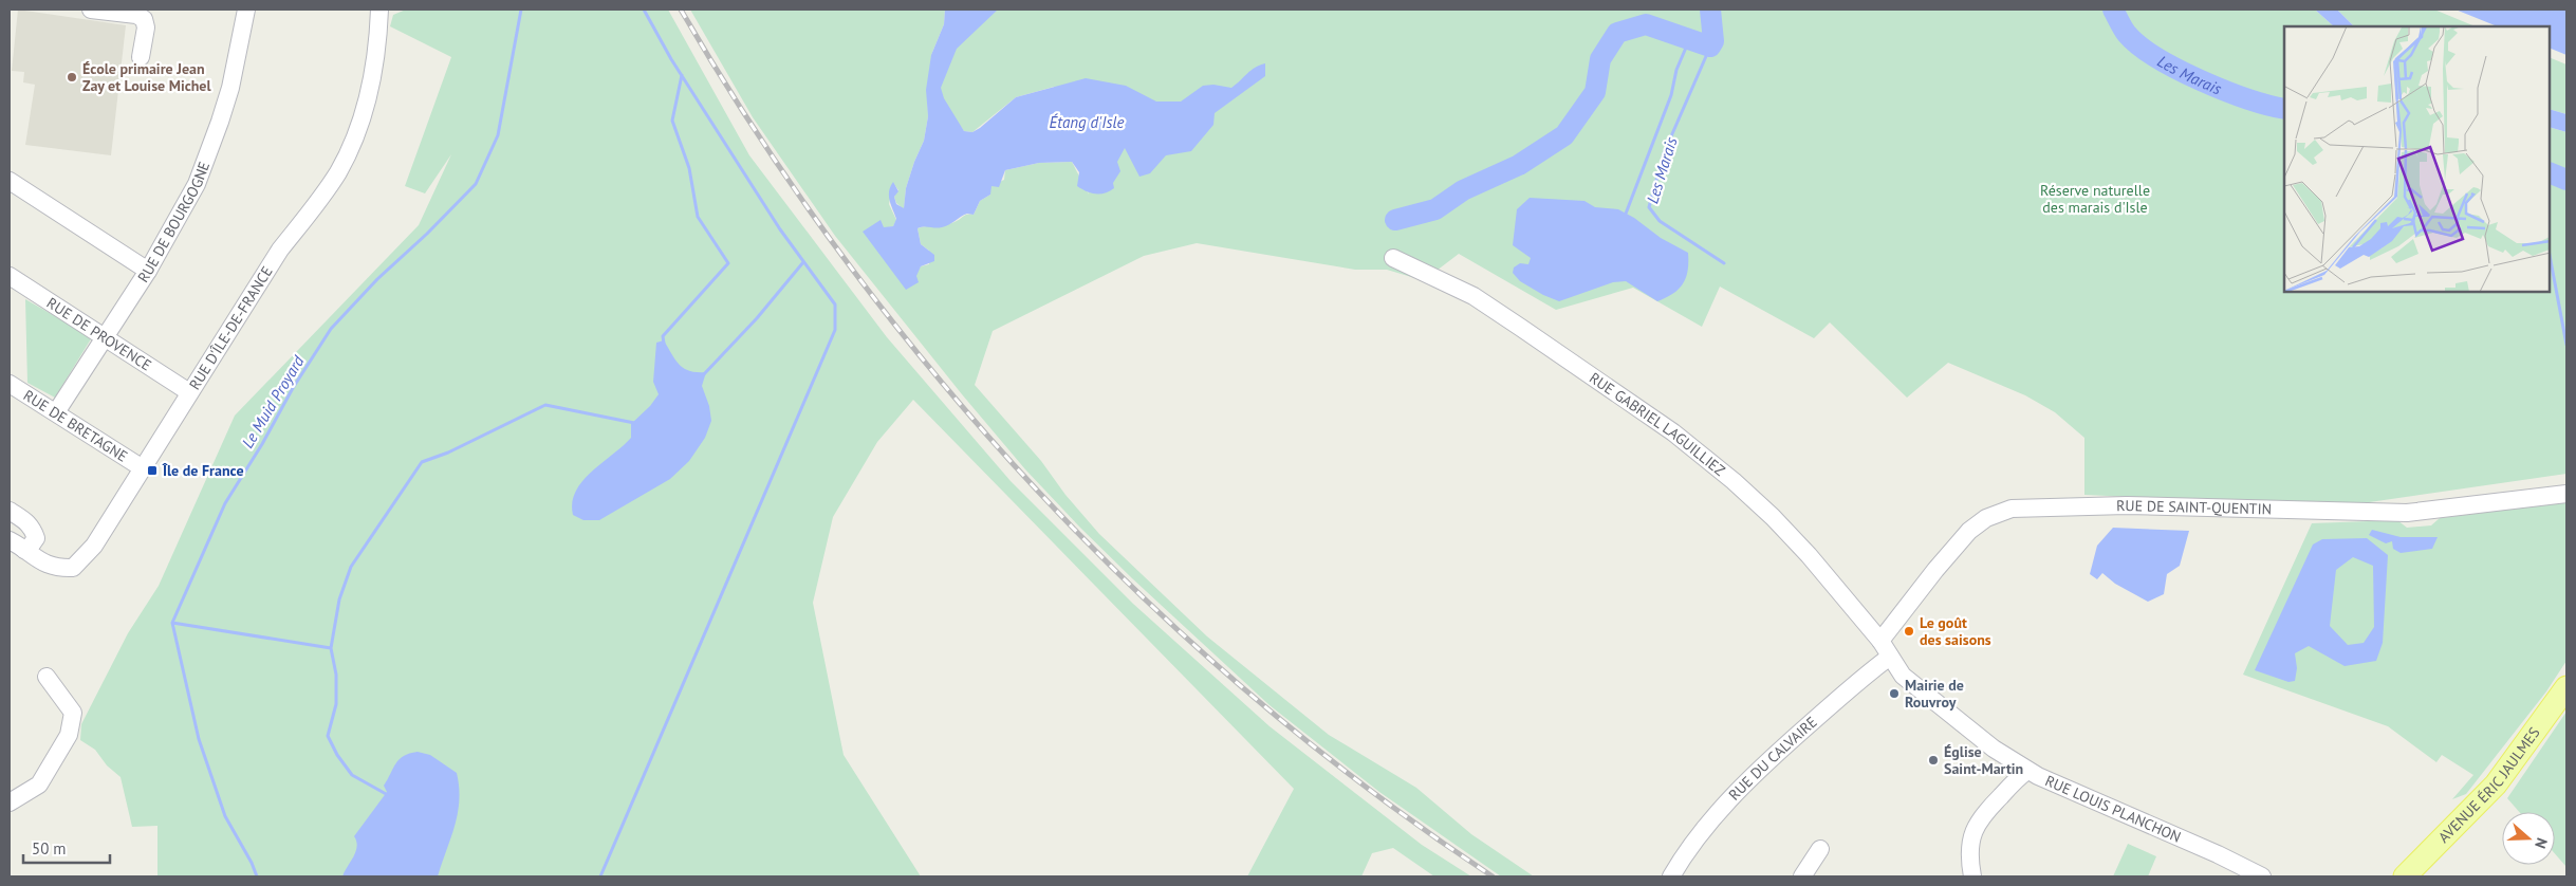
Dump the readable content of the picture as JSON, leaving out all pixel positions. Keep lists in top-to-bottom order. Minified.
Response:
{"streets":{"main road":["AVENUE ÉRIC JAULMES"],"street":["RUE DE BOURGOGNE","RUE D'ÎLE-DE-FRANCE","RUE DE PROVENCE","RUE GABRIEL LAGUILLIEZ","RUE DE BRETAGNE","RUE DE SAINT-QUENTIN","RUE DU CALVAIRE","RUE LOUIS PLANCHON"]},"crossings":[["RUE DE BOURGOGNE","RUE DE PROVENCE"],["RUE DE BOURGOGNE","RUE DE BRETAGNE"],["RUE D'ÎLE-DE-FRANCE","RUE DE PROVENCE"],["RUE D'ÎLE-DE-FRANCE","RUE DE BRETAGNE"],["RUE GABRIEL LAGUILLIEZ","RUE DE SAINT-QUENTIN"],["RUE GABRIEL LAGUILLIEZ","RUE LOUIS PLANCHON"],["RUE DE SAINT-QUENTIN","RUE LOUIS PLANCHON"],["RUE DU CALVAIRE","RUE LOUIS PLANCHON"]],"water":["Les Marais","Étang d'Isle","Le Muid Proyard"],"parks":["Réserve naturelle des marais d'Isle"],"places":{"other":["École primaire Jean Zay et Louise Michel","Le goût des saisons","Mairie de Rouvroy","Église Saint-Martin"],"transit":["Île de France"]},"scale_bar":"50 m","north":"right"}
